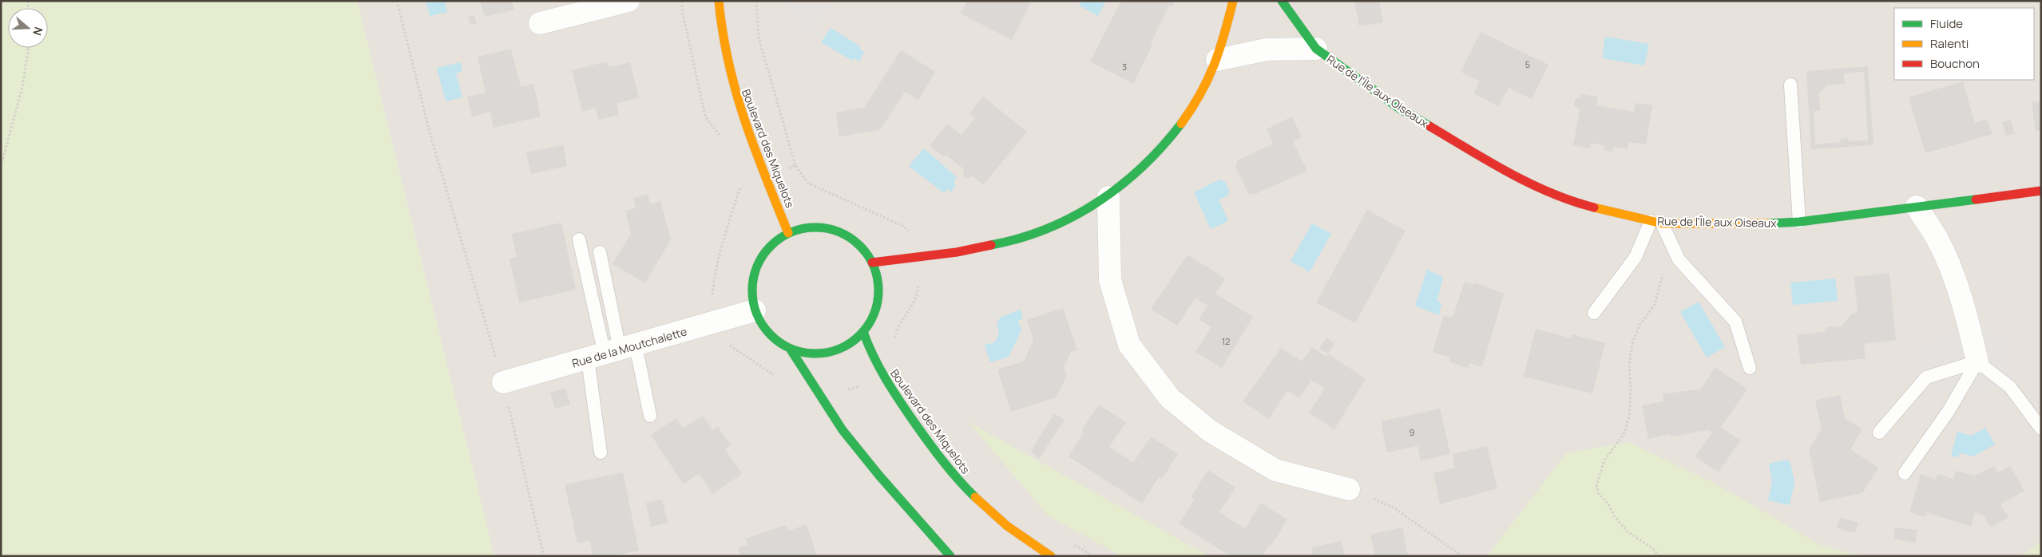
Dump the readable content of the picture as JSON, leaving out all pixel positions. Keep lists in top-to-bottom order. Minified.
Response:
{"streets":{"street":["Rue de l'Île aux Oiseaux","Boulevard des Miquelots","Rue de la Moutchalette"]},"crossings":[["Boulevard des Miquelots","Rue de la Moutchalette"]],"house_numbers":["5","3","12","9"],"legend":["Fluide","Ralenti","Bouchon"],"north":"right"}
